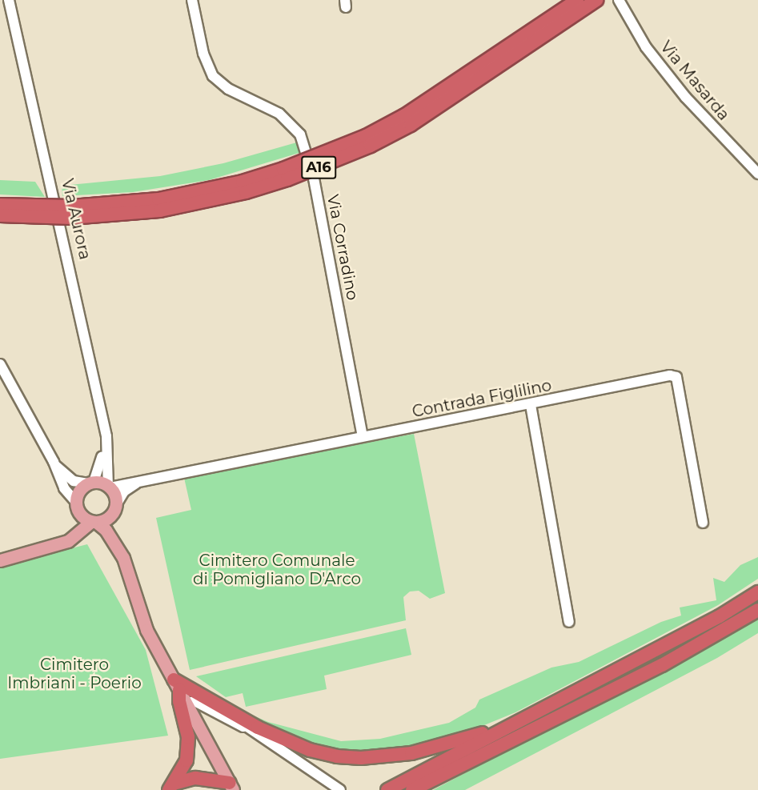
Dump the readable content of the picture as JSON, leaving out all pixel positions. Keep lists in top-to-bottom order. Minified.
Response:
{"streets":{"highway":["A16"],"street":["Via Masarda","Via Aurora","Via Corradino","Contrada Figlilino"]},"crossings":[["Via Aurora","Contrada Figlilino"],["Via Corradino","Contrada Figlilino"]],"parks":["Cimitero Comunale di Pomigliano D'Arco","Cimitero Imbriani - Poerio"]}
